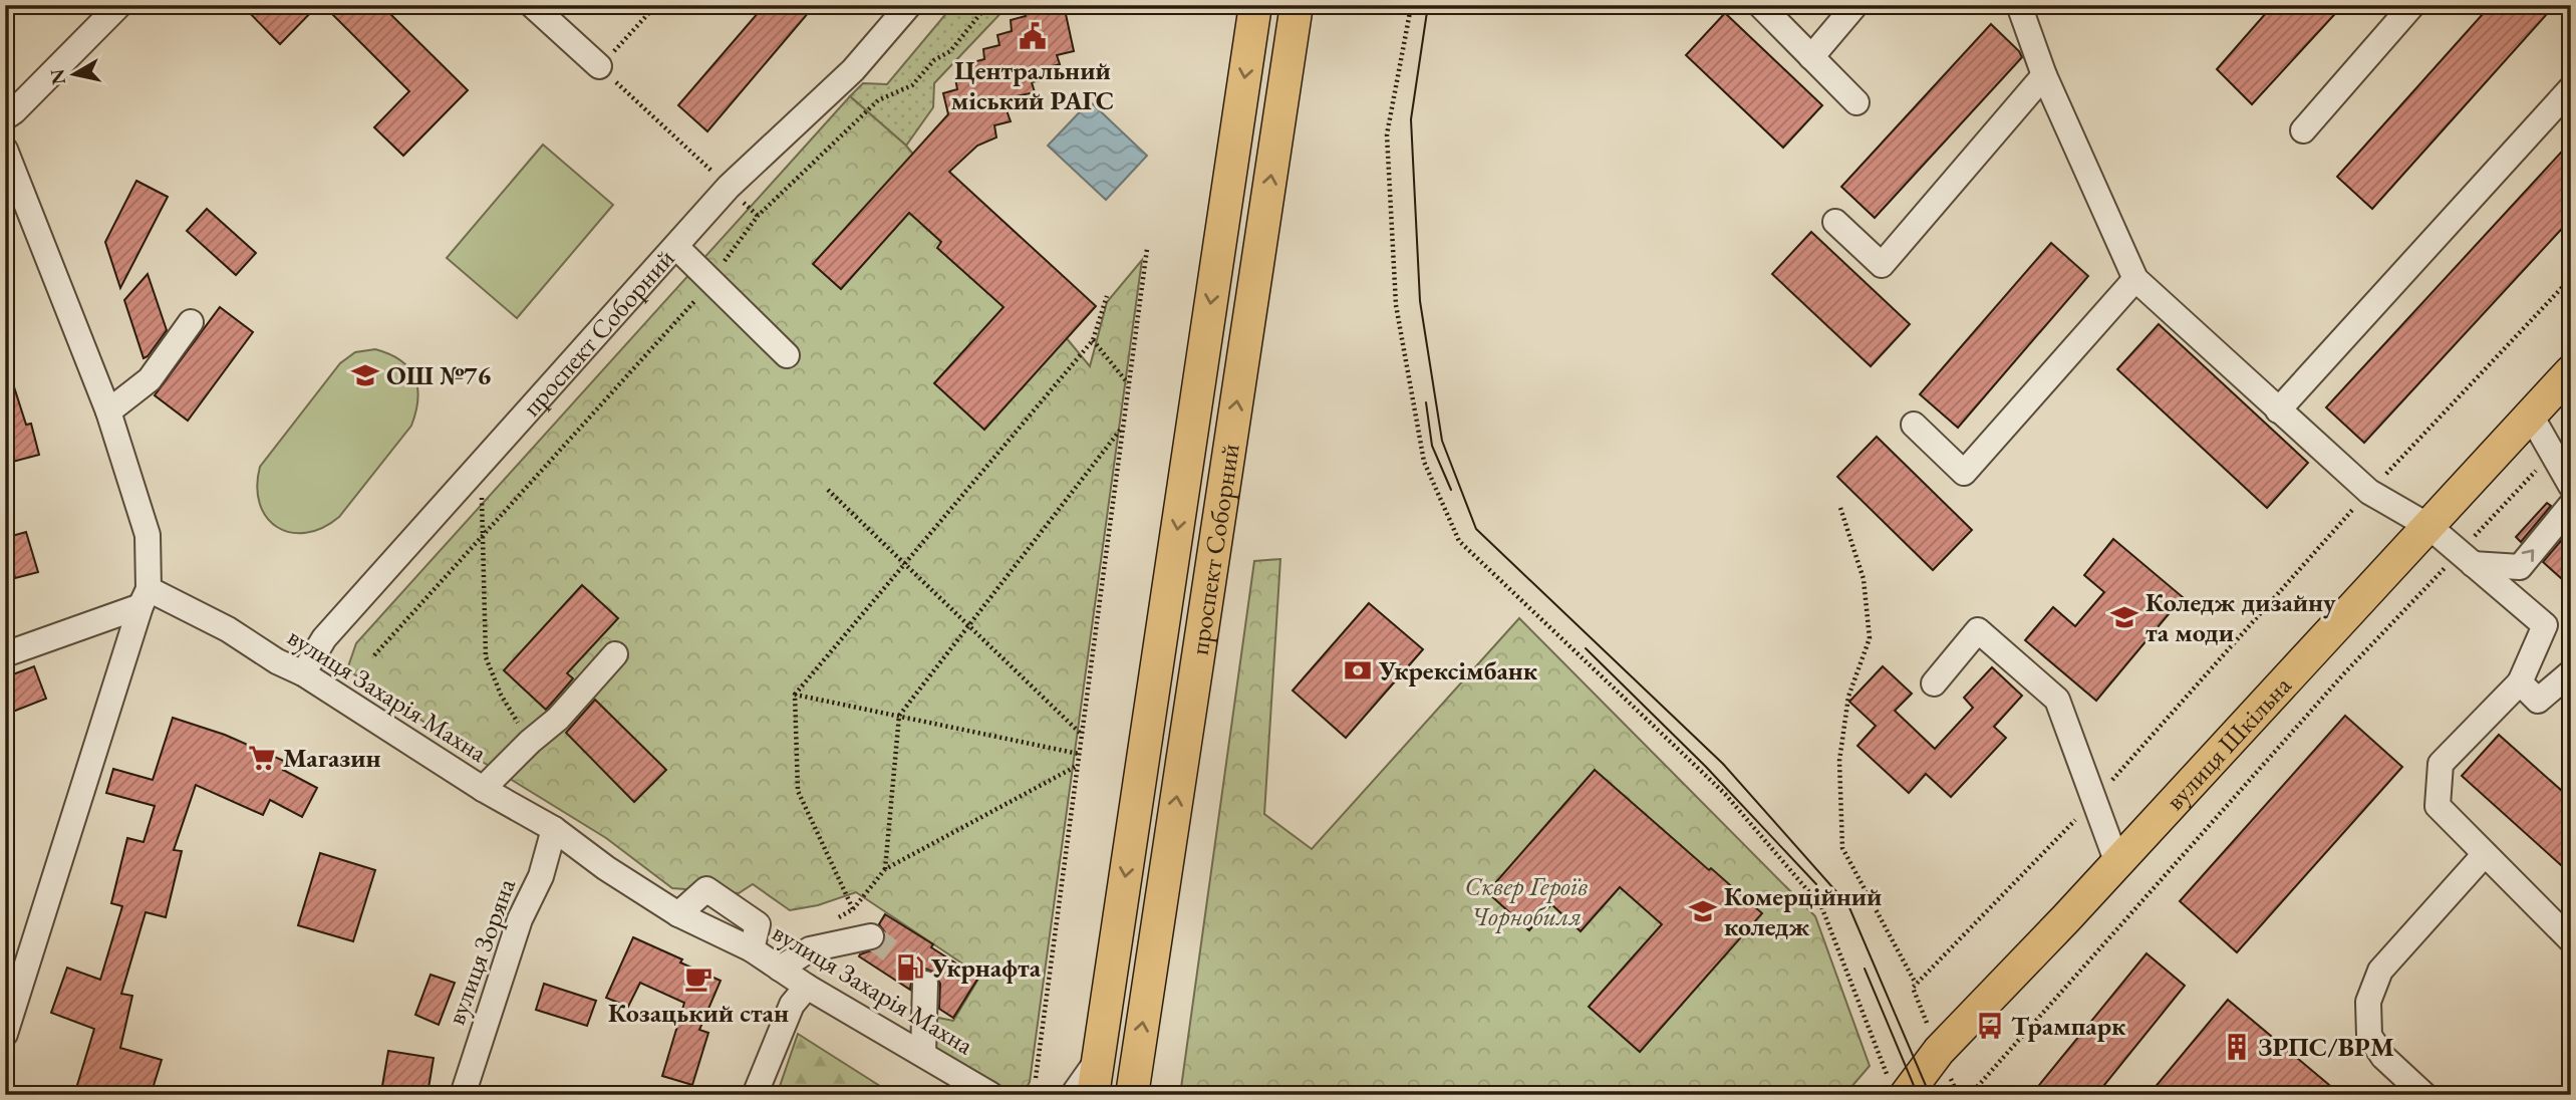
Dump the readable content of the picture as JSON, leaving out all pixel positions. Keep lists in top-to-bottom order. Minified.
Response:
{"streets":{"main road":["проспект Соборний","вулиця Шкільна"],"street":["вулиця Захарія Махна","вулиця Зоряна"]},"crossings":[["проспект Соборний","вулиця Захарія Махна"],["вулиця Захарія Махна","вулиця Зоряна"]],"parks":["Сквер Героїв Чорнобиля"],"places":{"public building":["Центральний міський РАГС"],"school or university":["ОШ №76","Коледж дизайну та моди","Комерційний коледж"],"bank":["Укрексімбанк"],"supermarket":["Магазин"],"fuel station":["Укрнафта"],"cafe":["Козацький стан"],"bus stop":["Трампарк"],"building":["ЗРПС/ВРМ"]},"north":"left"}
